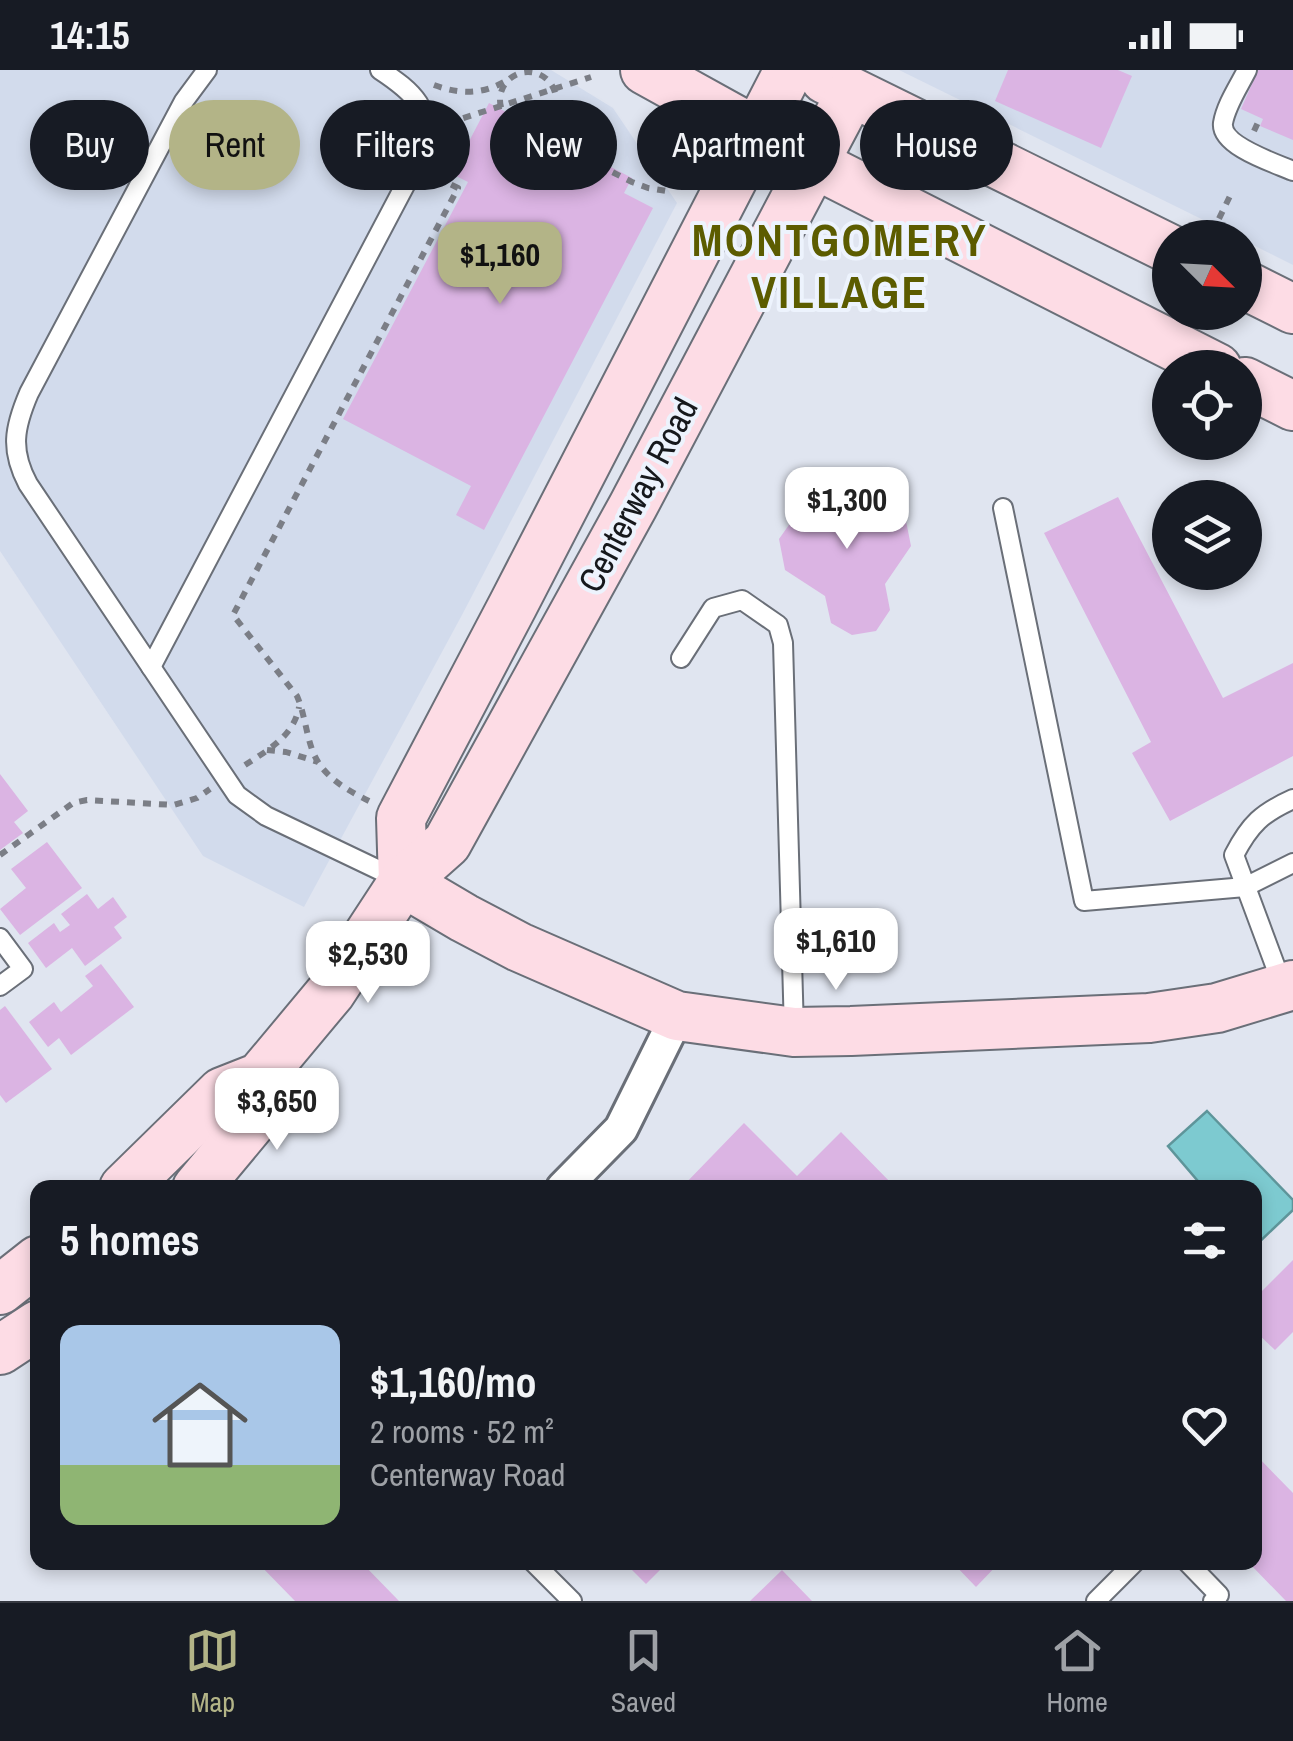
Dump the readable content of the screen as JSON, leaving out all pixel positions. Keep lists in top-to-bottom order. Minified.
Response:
{"streets":{"street":["Centerway Road"]},"districts":["MONTGOMERY VILLAGE"],"north":"bottom right","page":{"status":"14:15","chip":["Buy","Rent","Filters","New","Apartment","House"],"price":["$1,160","$1,300","$1,610","$2,530","$3,650"],"heading":"5 homes","list":[{"name":"$1,160/mo","note":"2 rooms · 52 m² · Centerway Road"}],"tabs":["Map","Saved","Home"]}}
